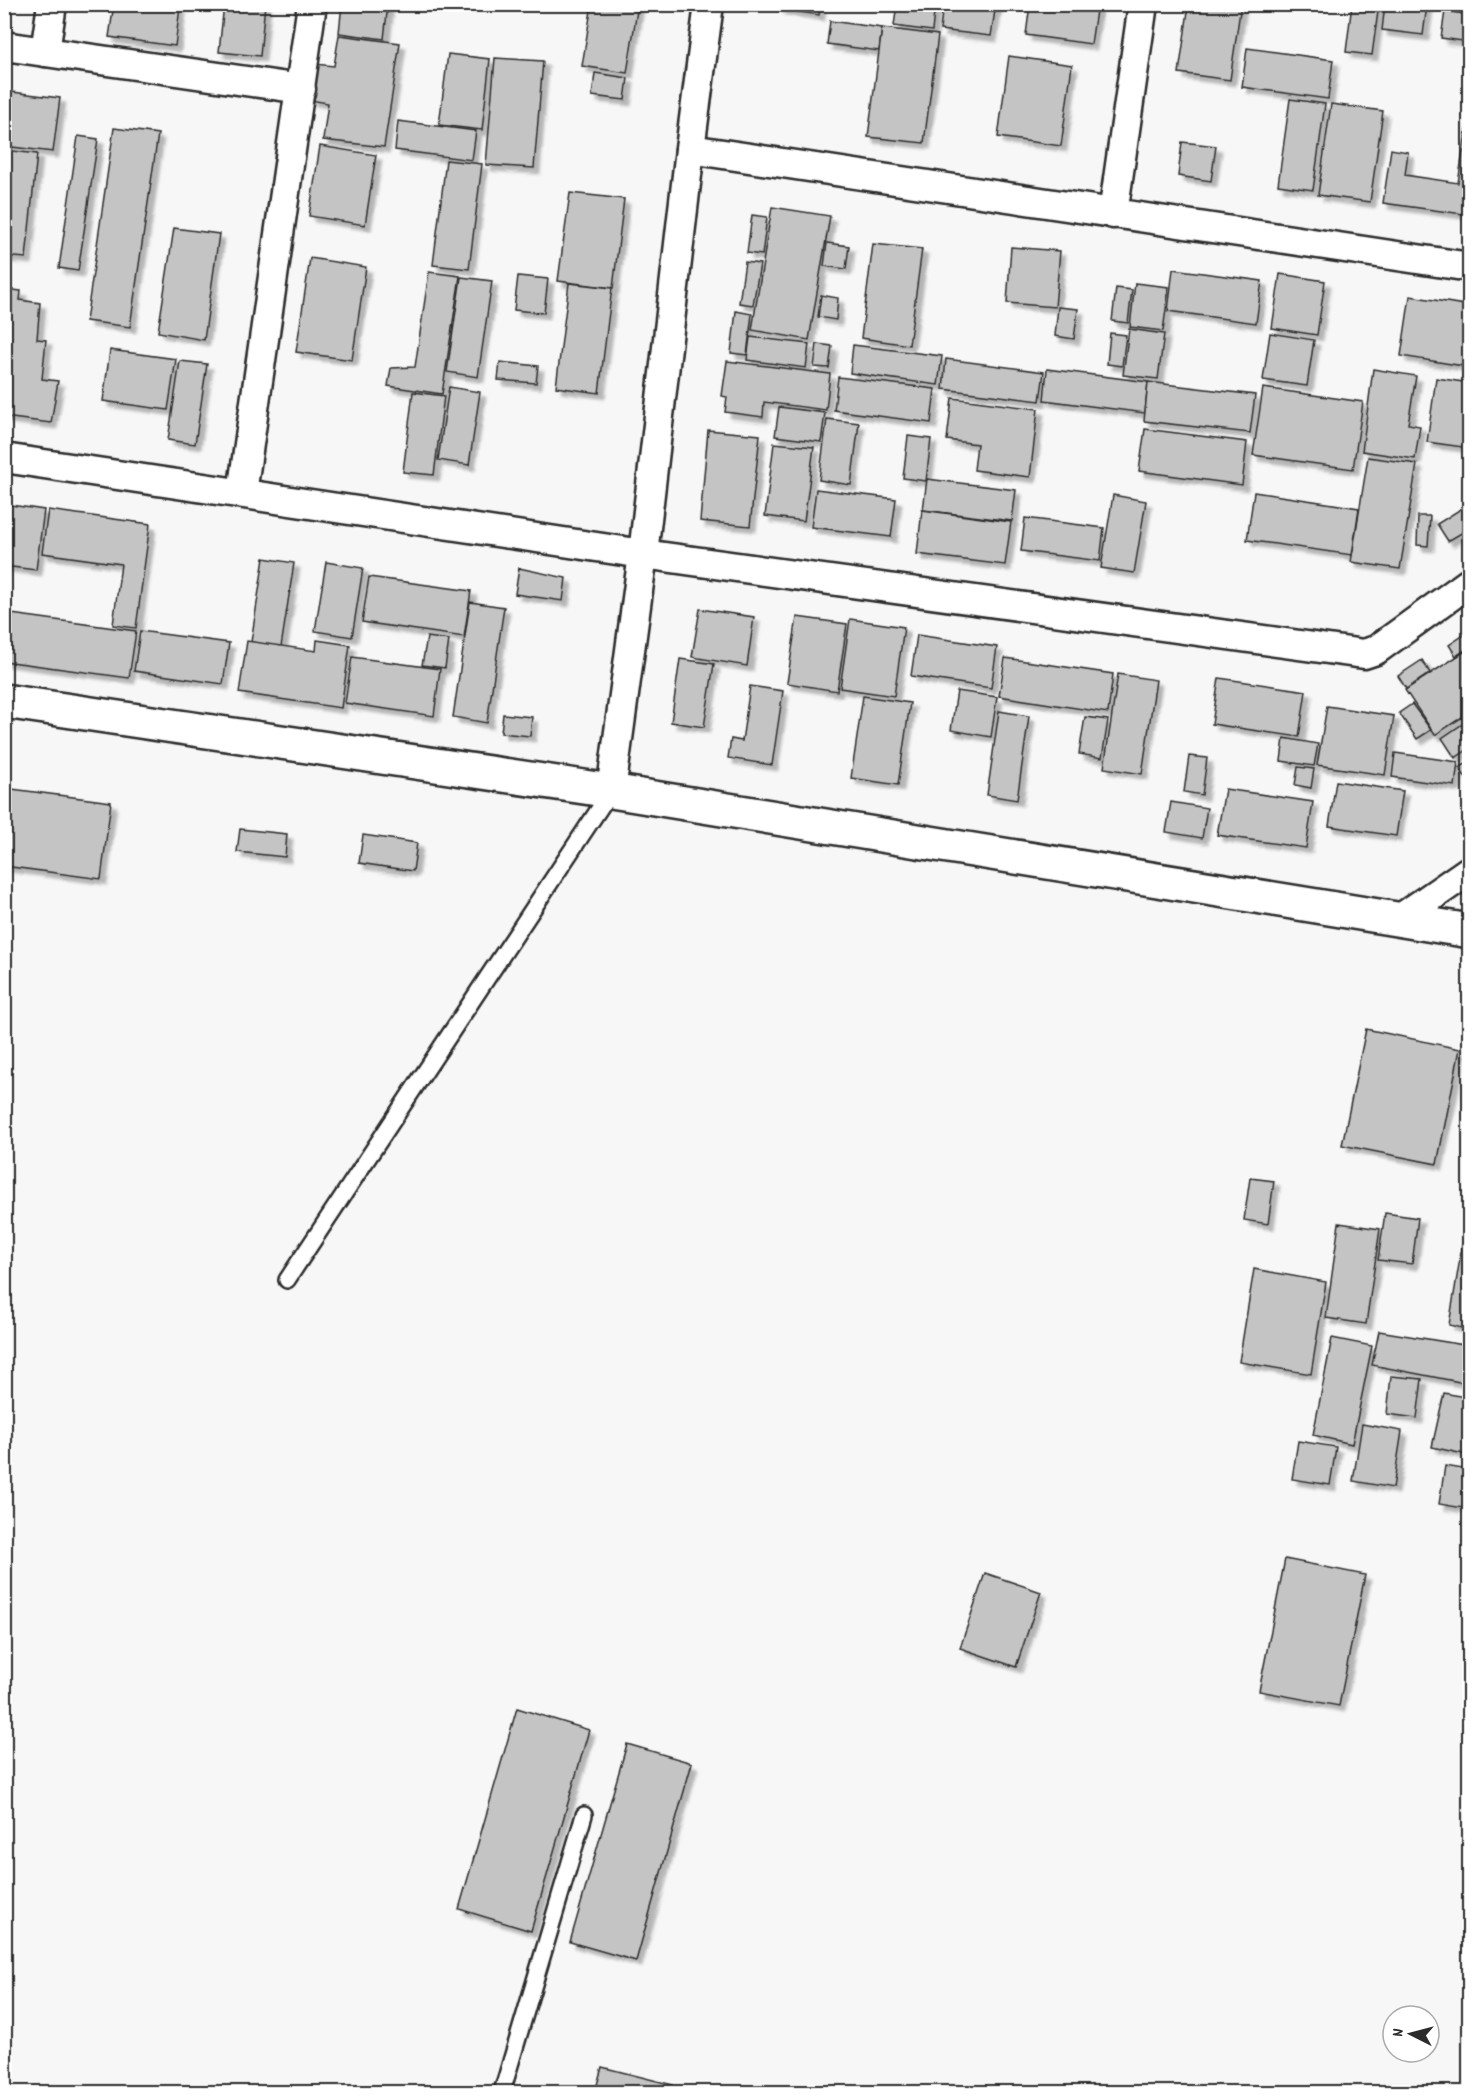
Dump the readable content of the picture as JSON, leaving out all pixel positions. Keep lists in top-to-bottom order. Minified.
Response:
{"north":"left"}
